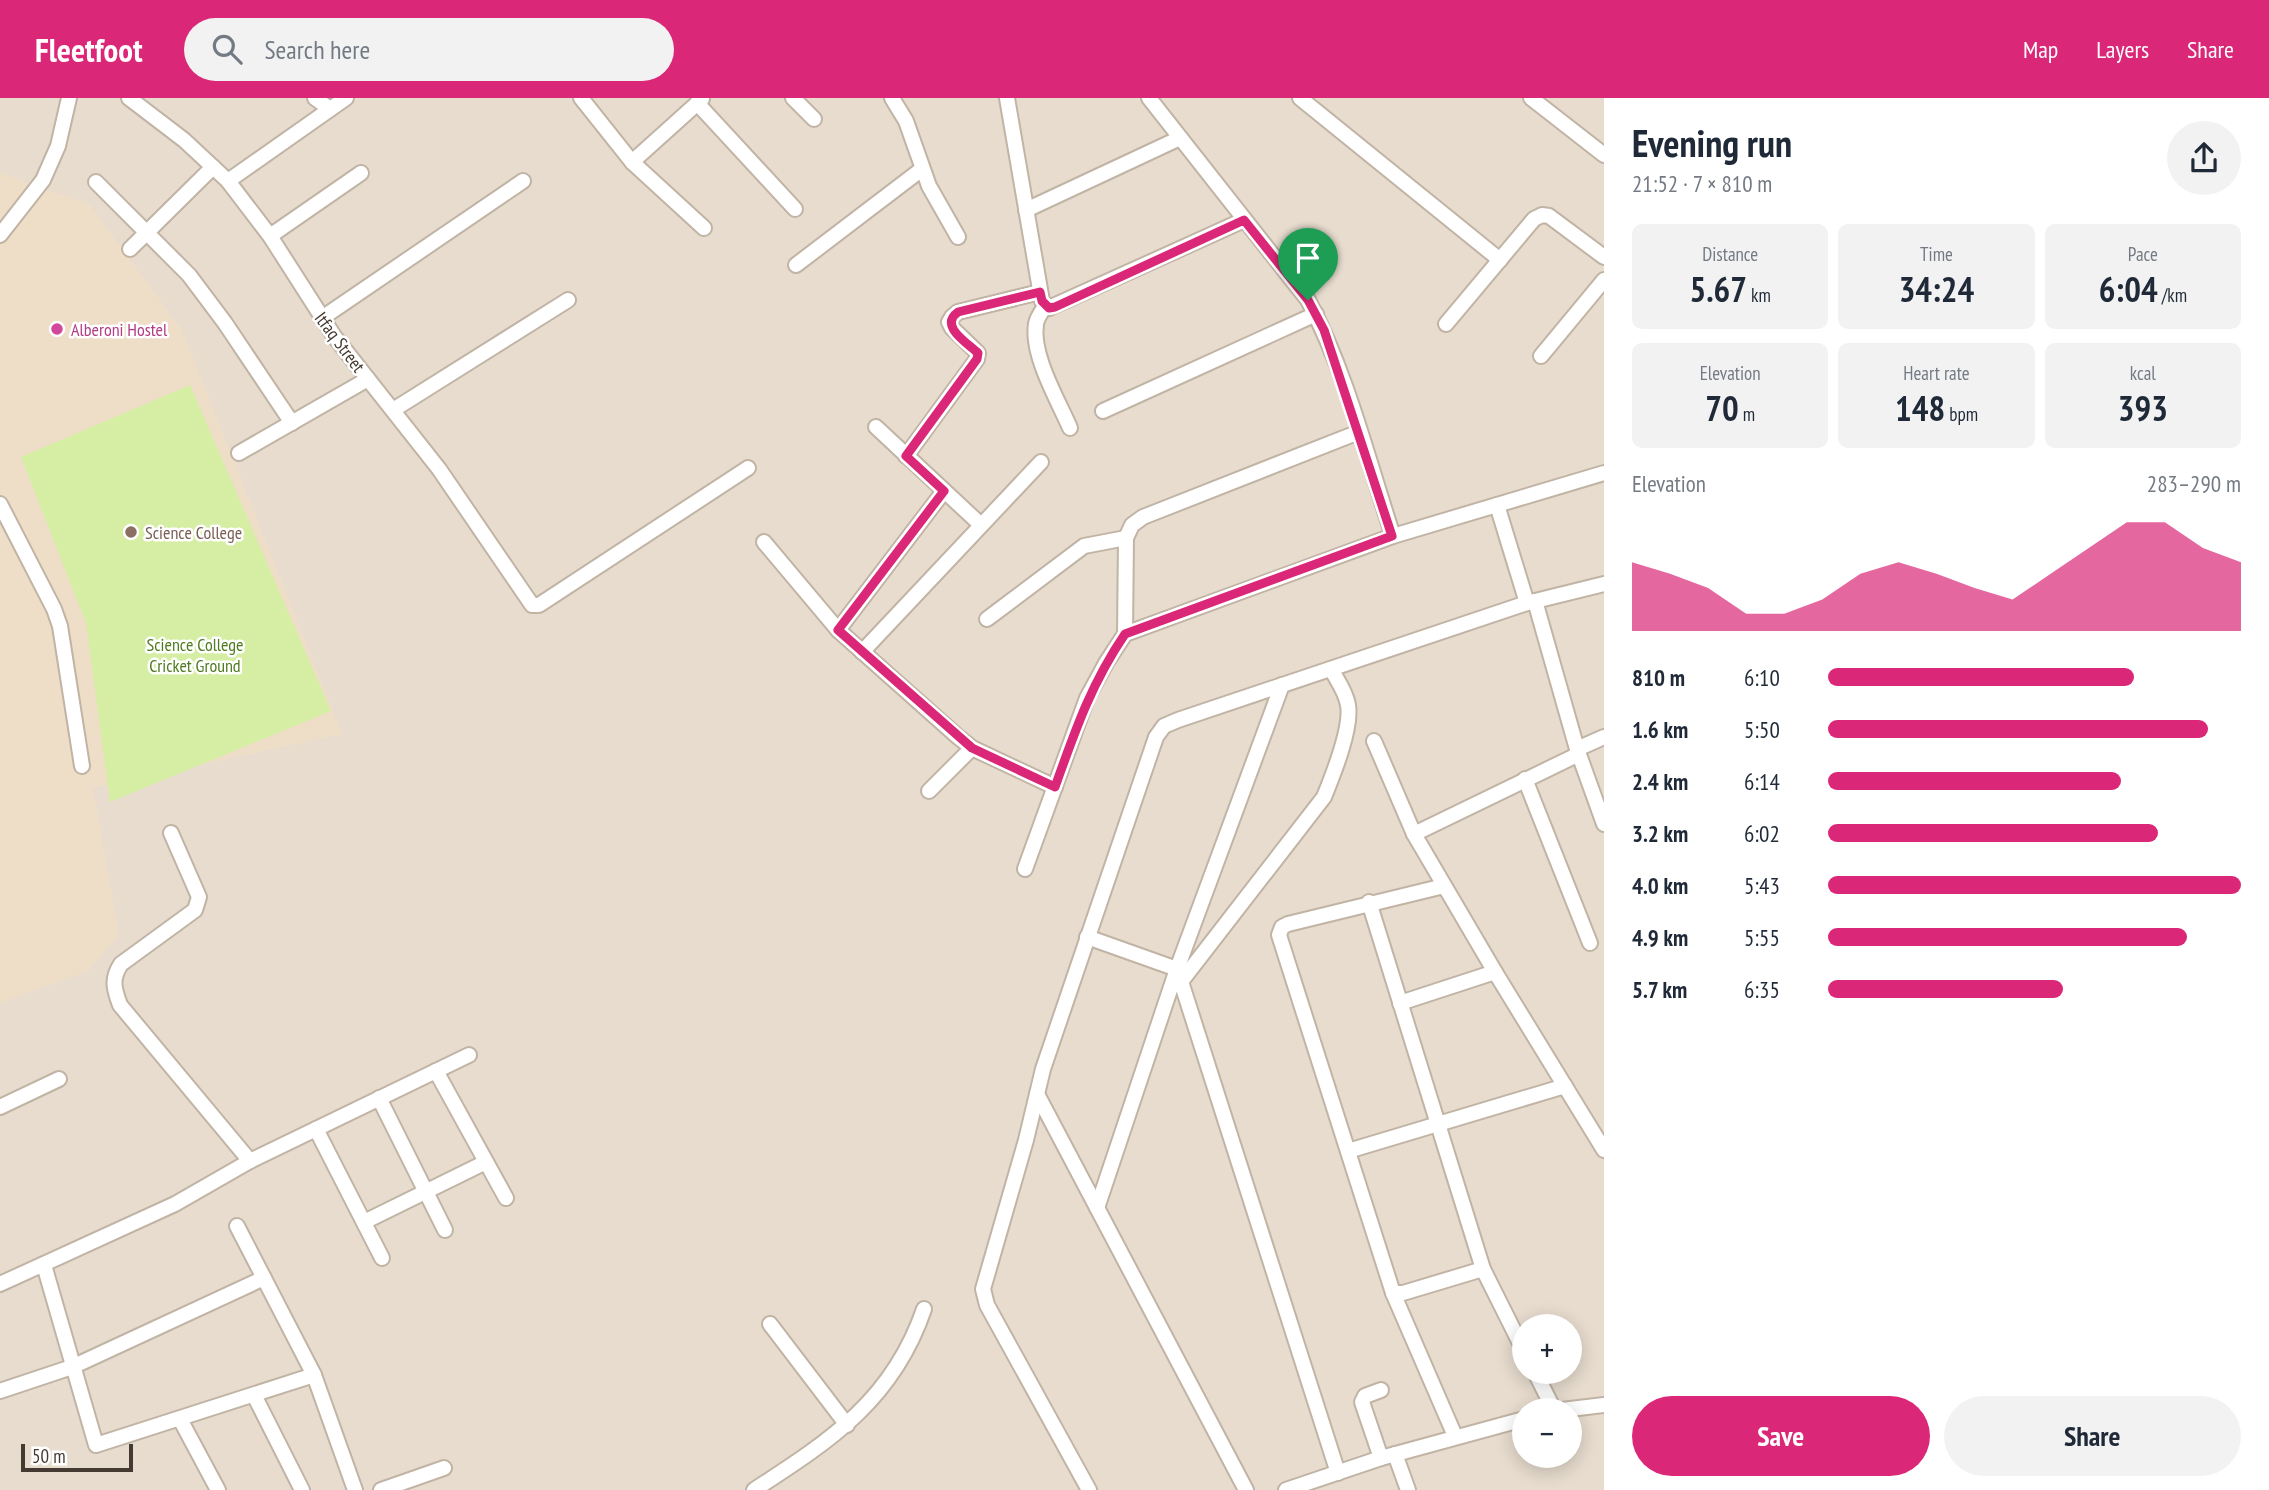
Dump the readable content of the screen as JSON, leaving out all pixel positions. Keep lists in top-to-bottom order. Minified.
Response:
{"streets":{"street":["Itfaq Street"]},"parks":["Science College Cricket Ground"],"places":["Alberoni Hostel","Science College"],"scale_bar":"50 m","page":{"header":"Fleetfoot","search":"Search here","nav":["Map","Layers","Share"],"heading":["Evening run","21:52 · 7 × 810 m"],"stats":[["Distance","5.67 km"],["Time","34:24"],["Pace","6:04 /km"],["Elevation","70 m"],["Heart rate","148 bpm"],["kcal","393"]],"chart":["Elevation","283–290 m"],"list":[{"name":"810 m","note":"6:10"},{"name":"1.6 km","note":"5:50"},{"name":"2.4 km","note":"6:14"},{"name":"3.2 km","note":"6:02"},{"name":"4.0 km","note":"5:43"},{"name":"4.9 km","note":"5:55"},{"name":"5.7 km","note":"6:35"}],"map_buttons":["+","−"],"buttons":["Save","Share"],"scale":"50 m"}}
